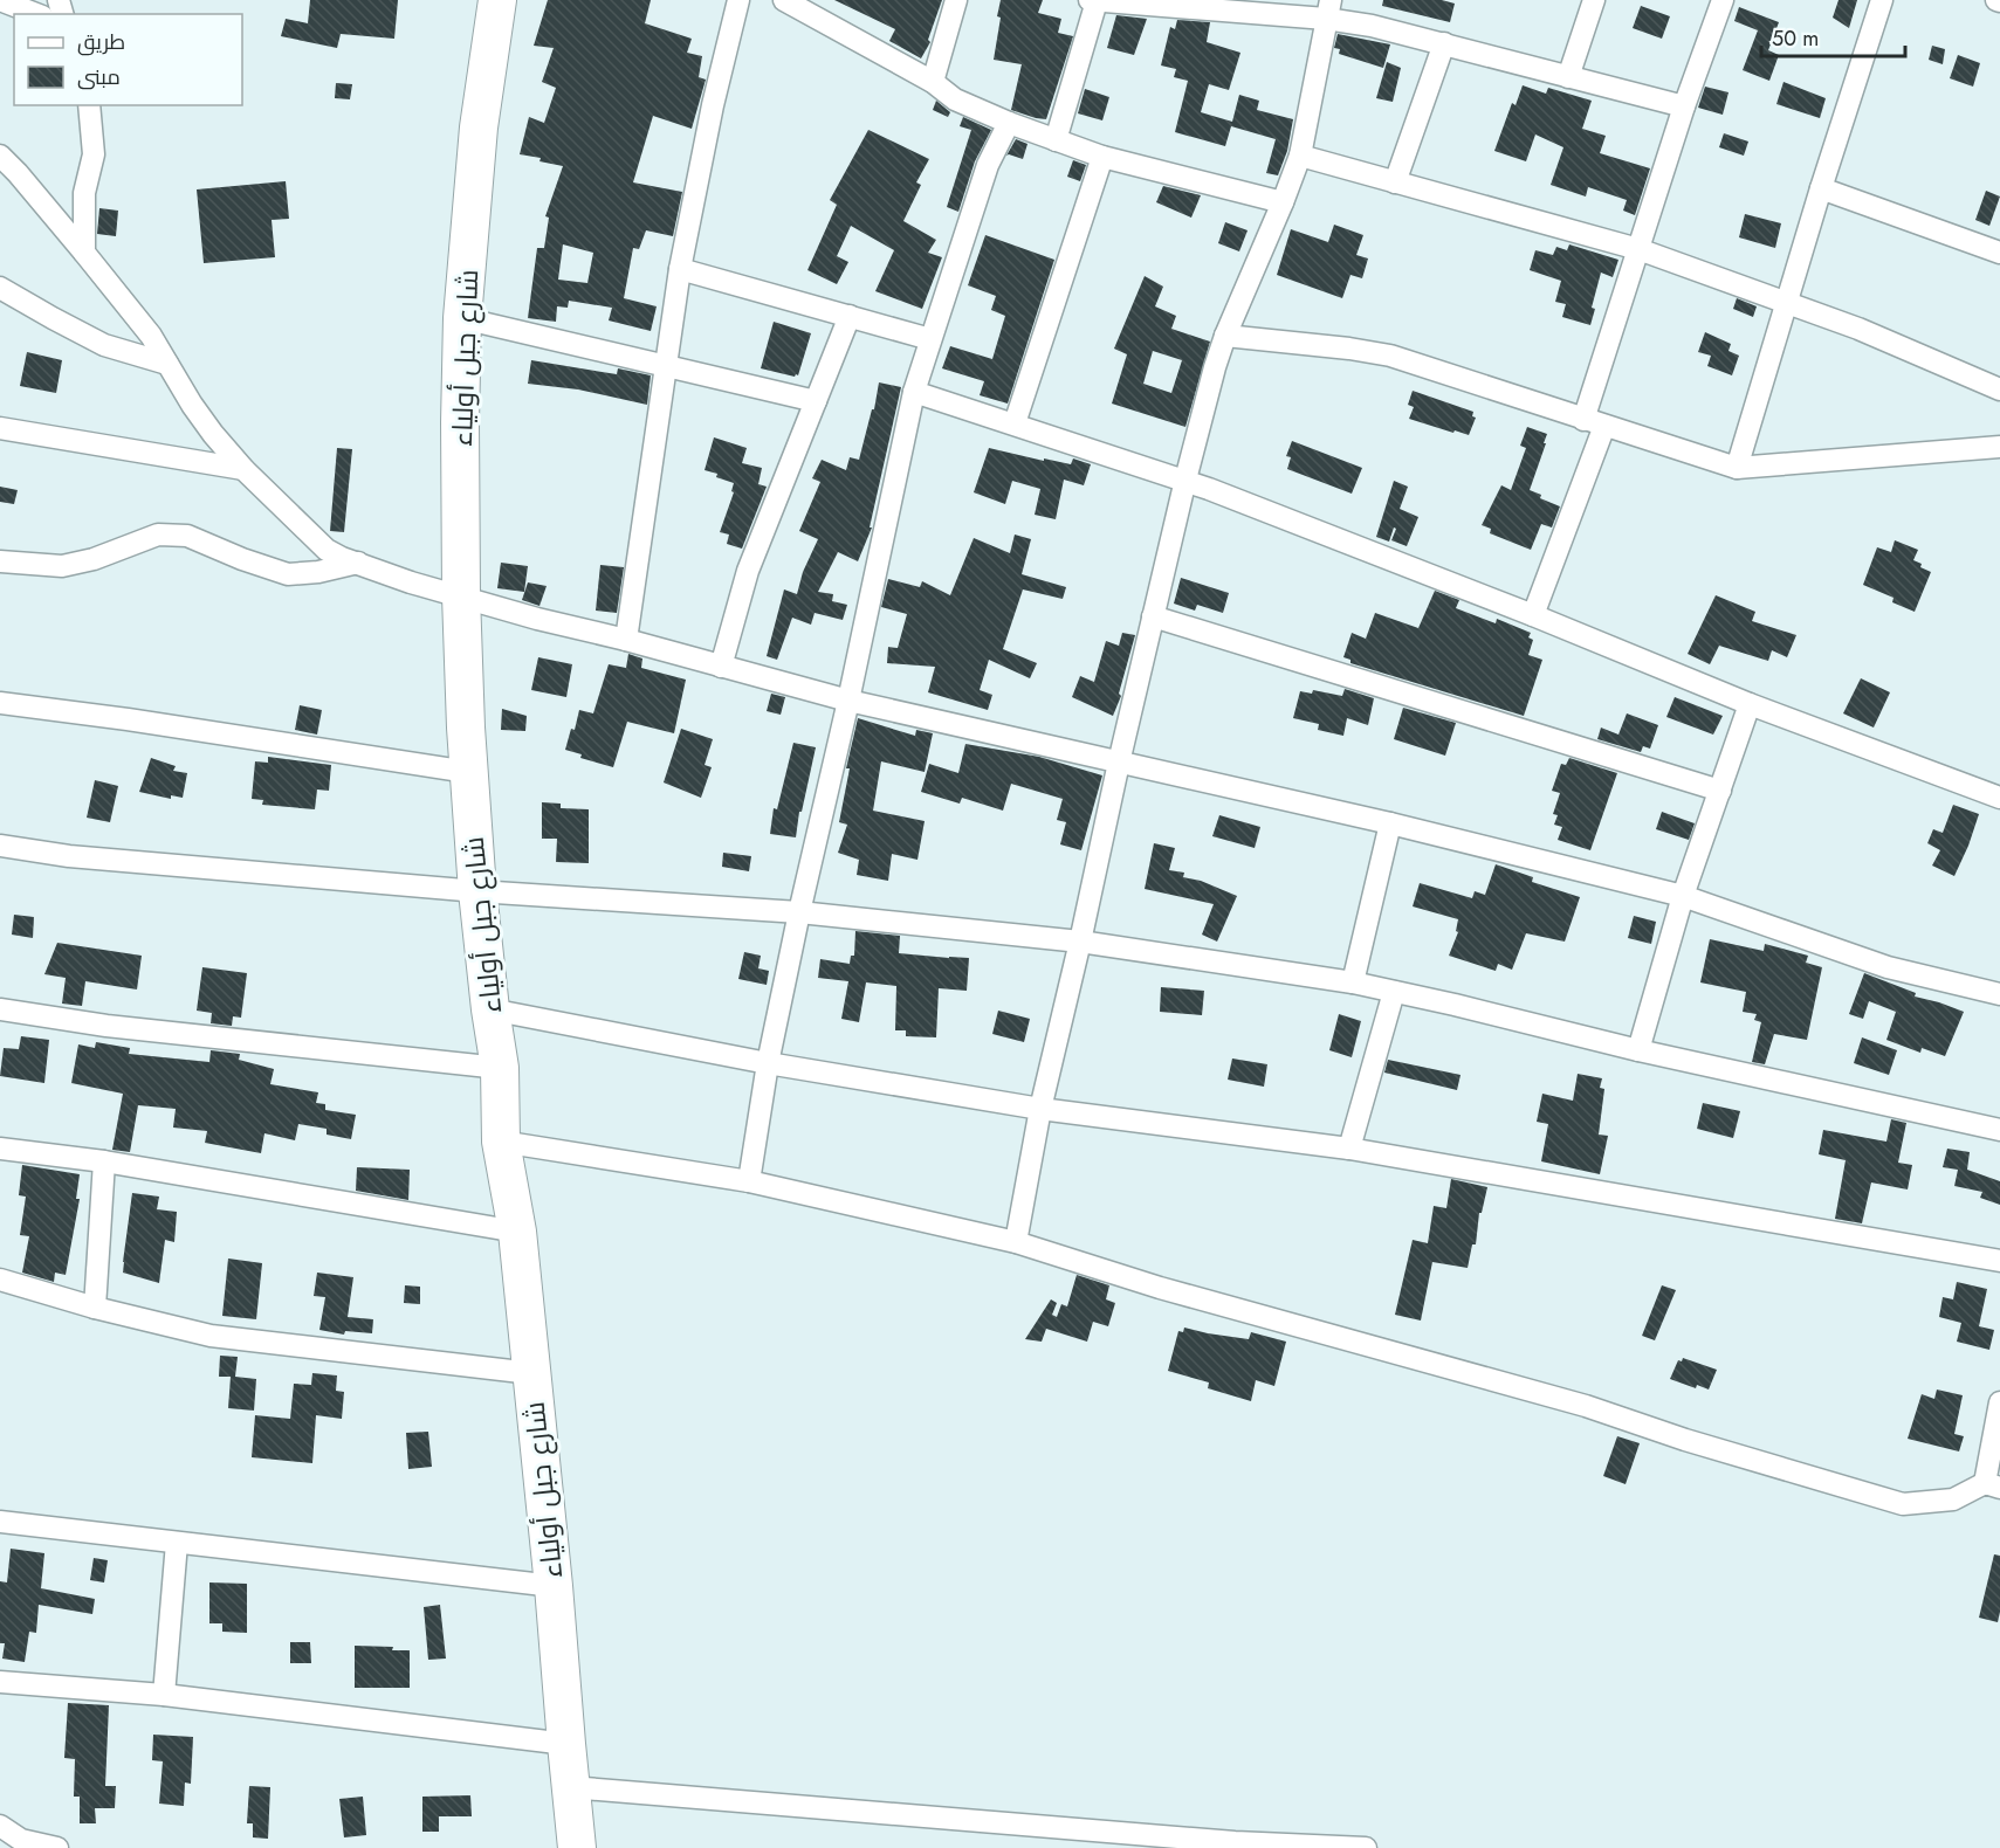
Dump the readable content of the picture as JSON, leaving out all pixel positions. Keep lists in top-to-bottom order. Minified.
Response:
{"streets":{"highway":["شارع جبل أولياء"]},"legend":["طريق","مبنى"],"scale_bar":"50 m"}
